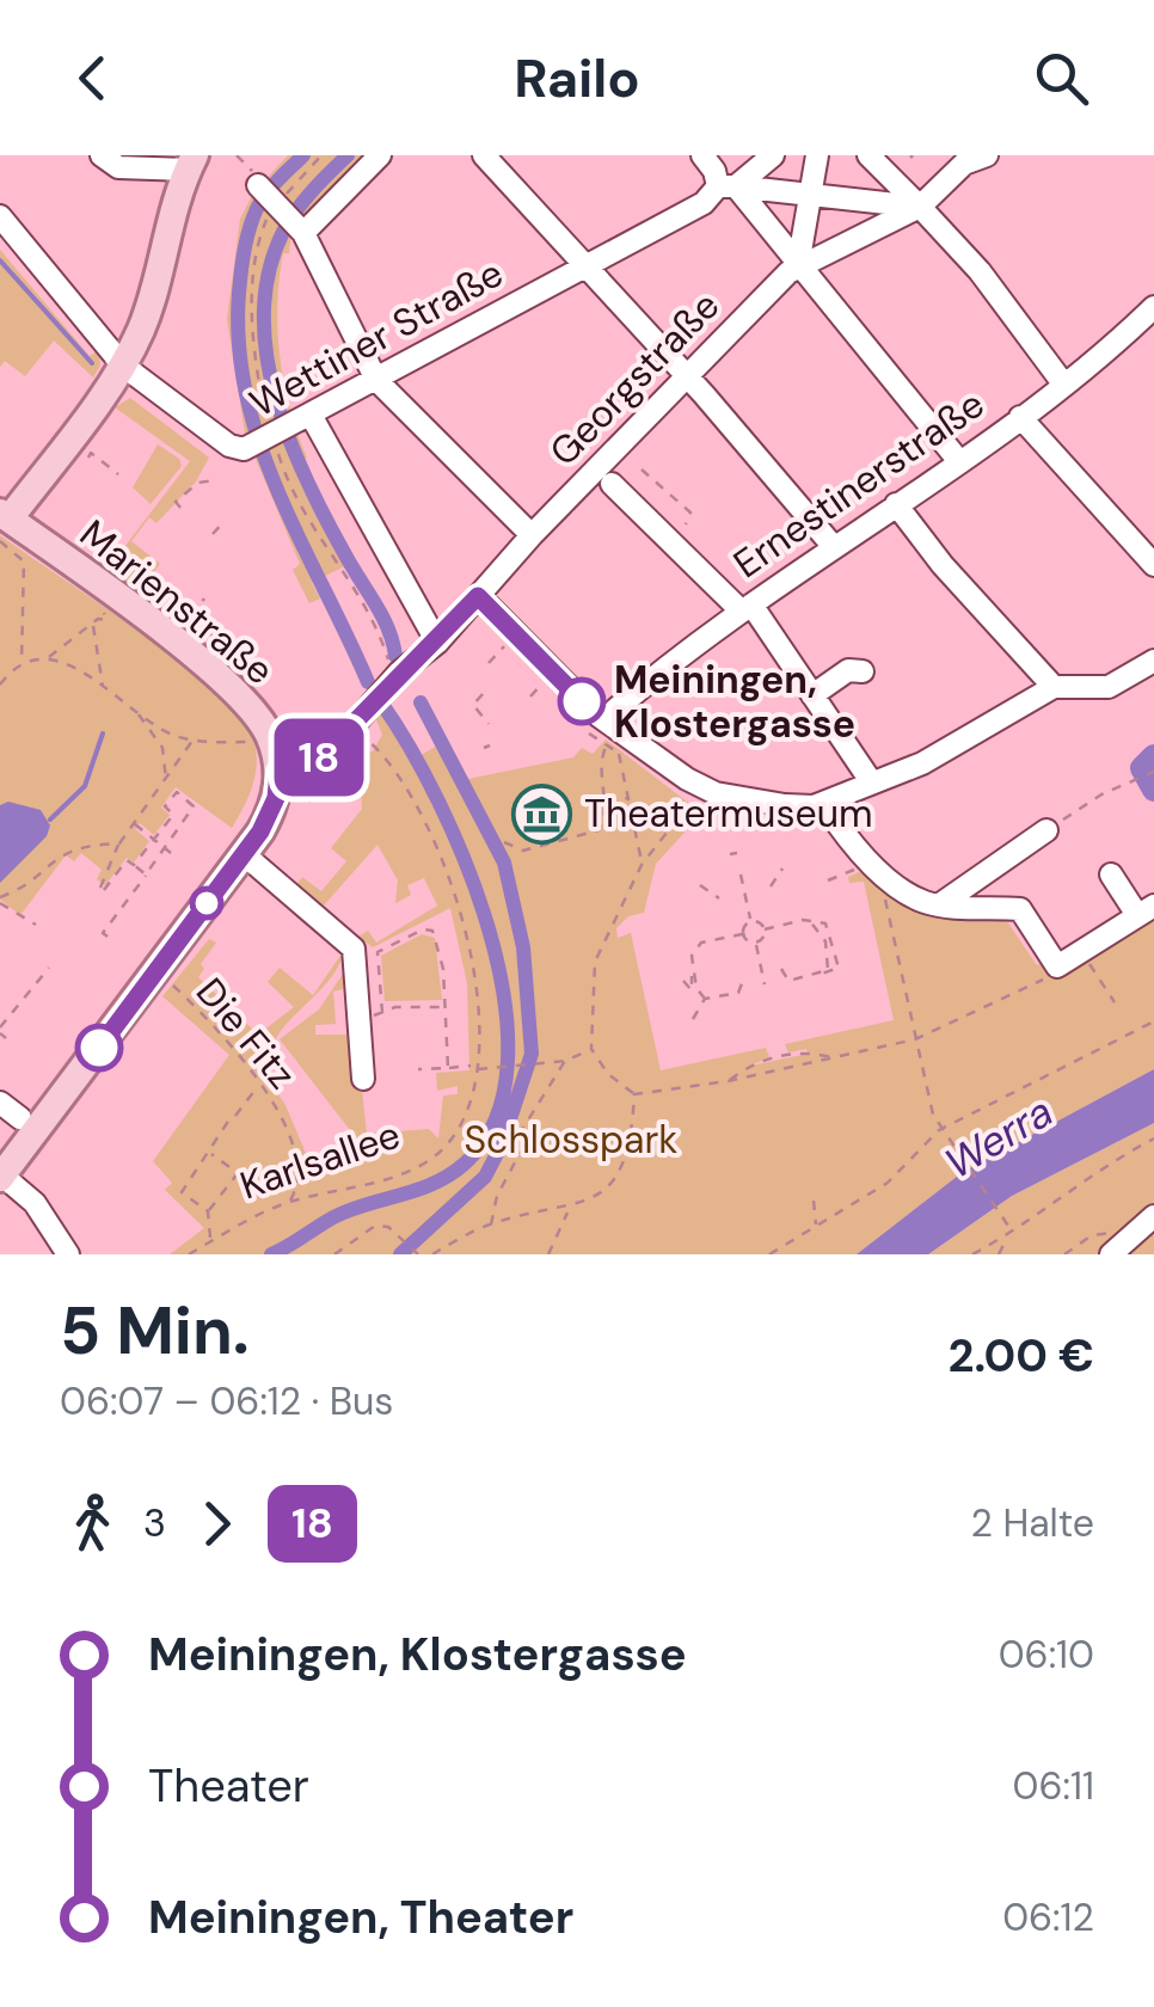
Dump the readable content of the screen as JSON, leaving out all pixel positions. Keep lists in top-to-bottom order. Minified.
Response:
{"streets":{"main road":["Marienstraße"],"street":["Wettiner Straße","Georgstraße","Ernestinerstraße","Karlsallee"],"path":["Die Fitz"]},"crossings":[["Georgstraße","Marienstraße"],["Georgstraße","Karlsallee"],["Die Fitz","Karlsallee"]],"water":["Werra"],"parks":["Schlosspark"],"places":{"other":["Meiningen, Klostergasse"],"museum":["Theatermuseum"]},"lines":["bus line 18"],"page":{"header":"Railo","on_map":"18","heading":["5 Min.","06:07 – 06:12 · Bus","2.00 €"],"legs":["3","18","2 Halte"],"list":[{"name":"Meiningen, Klostergasse","value":"06:10"},{"name":"Theater","value":"06:11"},{"name":"Meiningen, Theater","value":"06:12"}]}}
